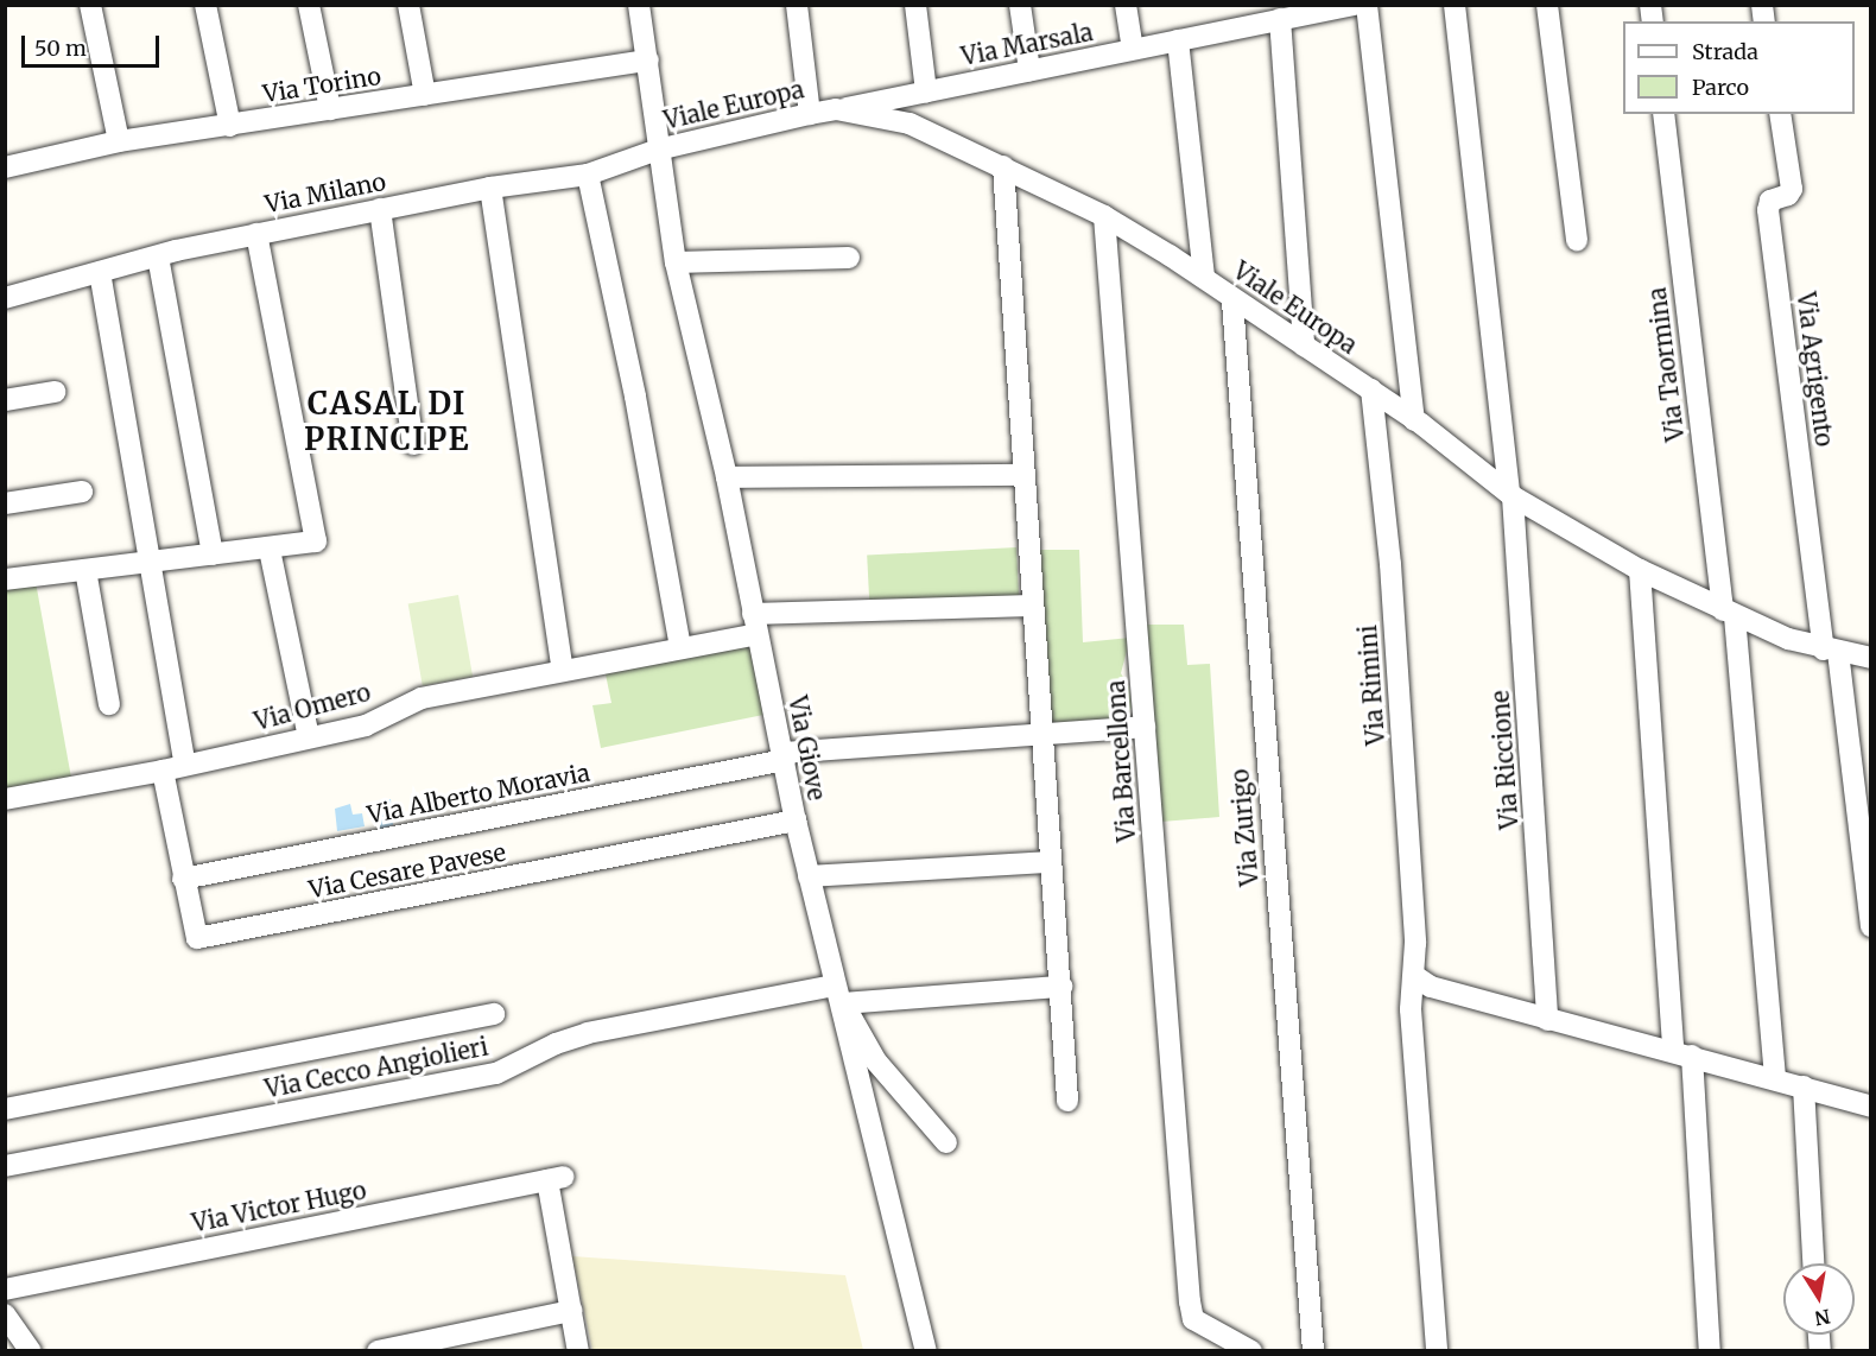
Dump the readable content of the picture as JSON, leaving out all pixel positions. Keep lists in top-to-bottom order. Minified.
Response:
{"streets":{"street":["Via Marsala","Via Torino","Viale Europa","Via Milano","Via Taormina","Via Agrigento","Via Rimini","Via Omero","Via Giove","Via Riccione","Via Barcellona","Via Alberto Moravia","Via Zurigo","Via Cesare Pavese","Via Cecco Angiolieri","Via Victor Hugo"]},"crossings":[["Via Marsala","Viale Europa"],["Via Torino","Via Giove"],["Viale Europa","Via Milano"],["Viale Europa","Via Taormina"],["Viale Europa","Via Agrigento"],["Viale Europa","Via Rimini"],["Viale Europa","Via Giove"],["Viale Europa","Via Riccione"],["Viale Europa","Via Barcellona"],["Viale Europa","Via Zurigo"],["Via Milano","Via Giove"],["Via Omero","Via Giove"],["Via Omero","Via Cesare Pavese"],["Via Giove","Via Alberto Moravia"],["Via Giove","Via Cesare Pavese"],["Via Giove","Via Cecco Angiolieri"],["Via Barcellona","Via Alberto Moravia"],["Via Alberto Moravia","Via Cesare Pavese"]],"districts":["CASAL DI PRINCIPE"],"legend":["Strada","Parco"],"scale_bar":"50 m","north":"bottom"}
